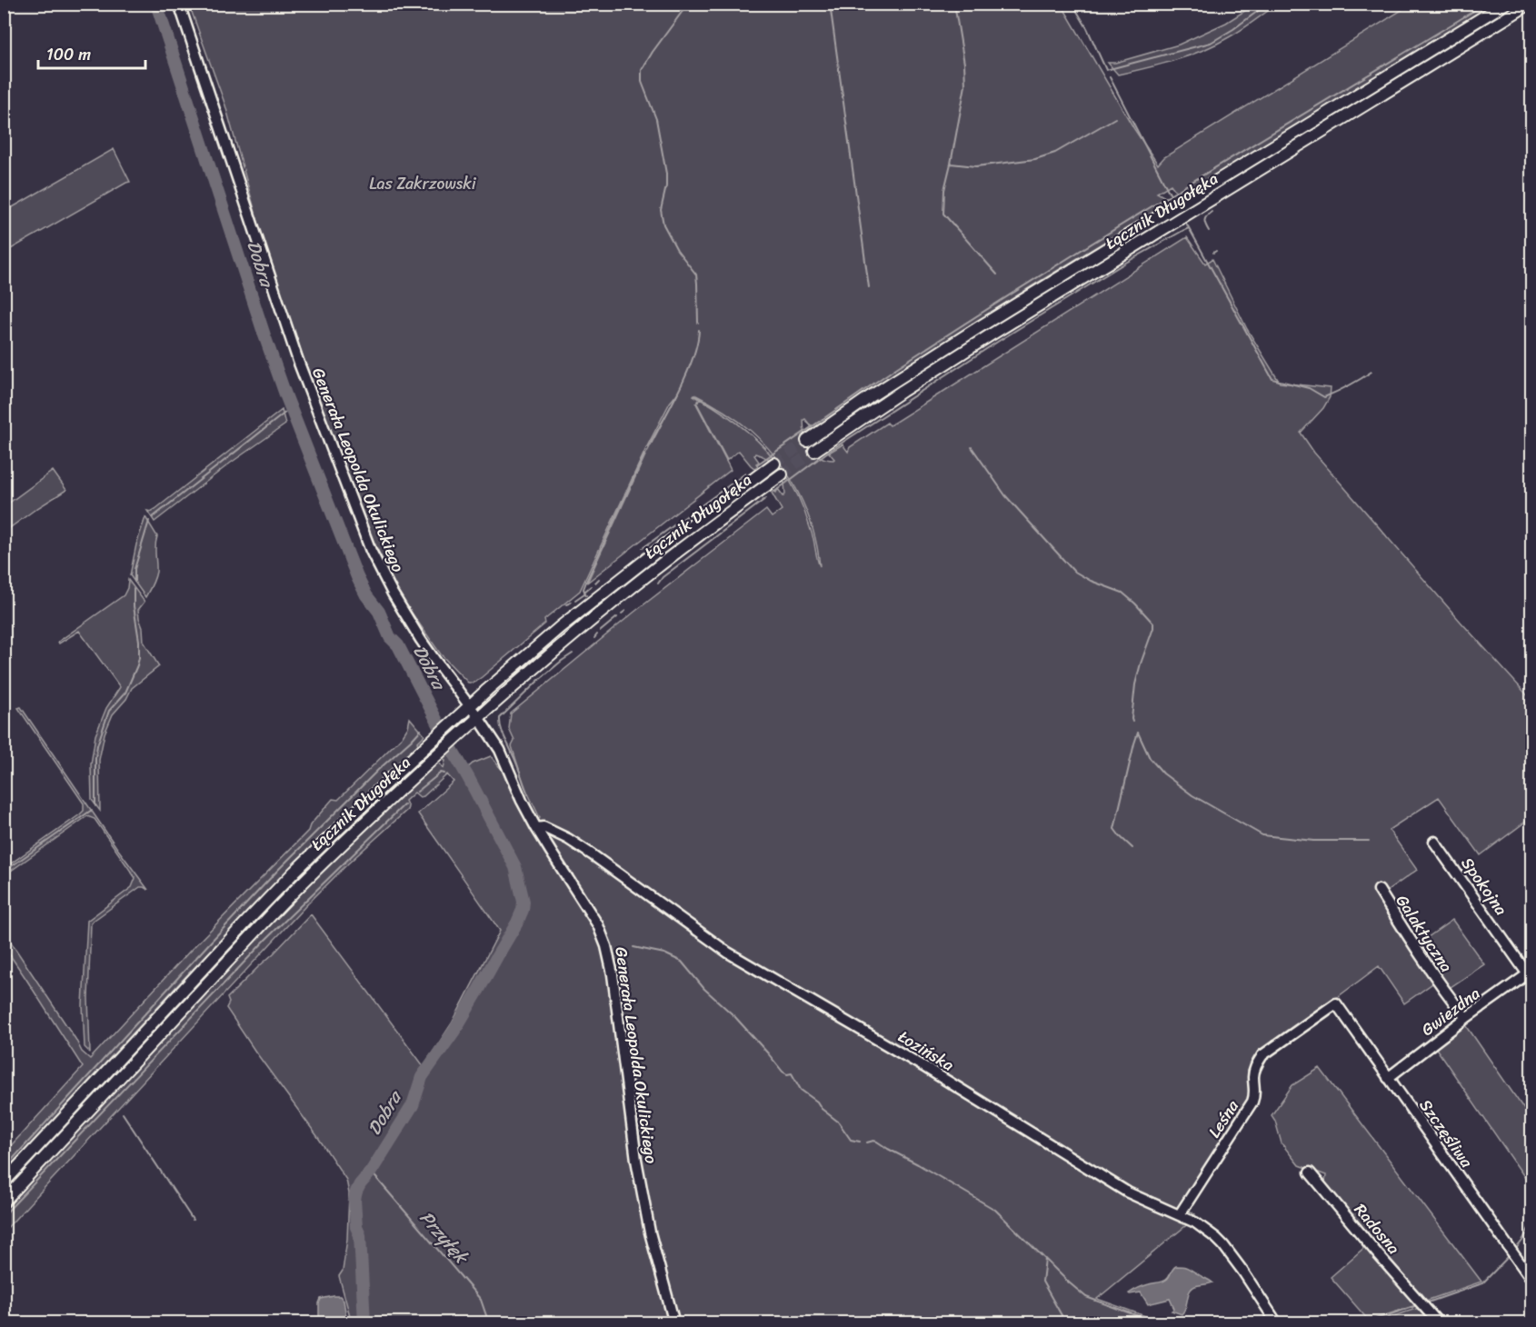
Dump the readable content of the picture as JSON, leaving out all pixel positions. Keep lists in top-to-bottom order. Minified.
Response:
{"streets":{"main road":["Łącznik Długołęka"],"street":["Generała Leopolda Okulickiego","Spokojna","Galaktyczna","Gwiezdna","Łozińska","Leśna","Szczęśliwa","Radosna"]},"crossings":[["Łącznik Długołęka","Generała Leopolda Okulickiego"],["Generała Leopolda Okulickiego","Łozińska"],["Spokojna","Gwiezdna"],["Galaktyczna","Gwiezdna"],["Gwiezdna","Szczęśliwa"],["Łozińska","Leśna"],["Leśna","Szczęśliwa"]],"water":["Dobra","Przyłęk"],"parks":["Las Zakrzowski"],"scale_bar":"100 m"}
